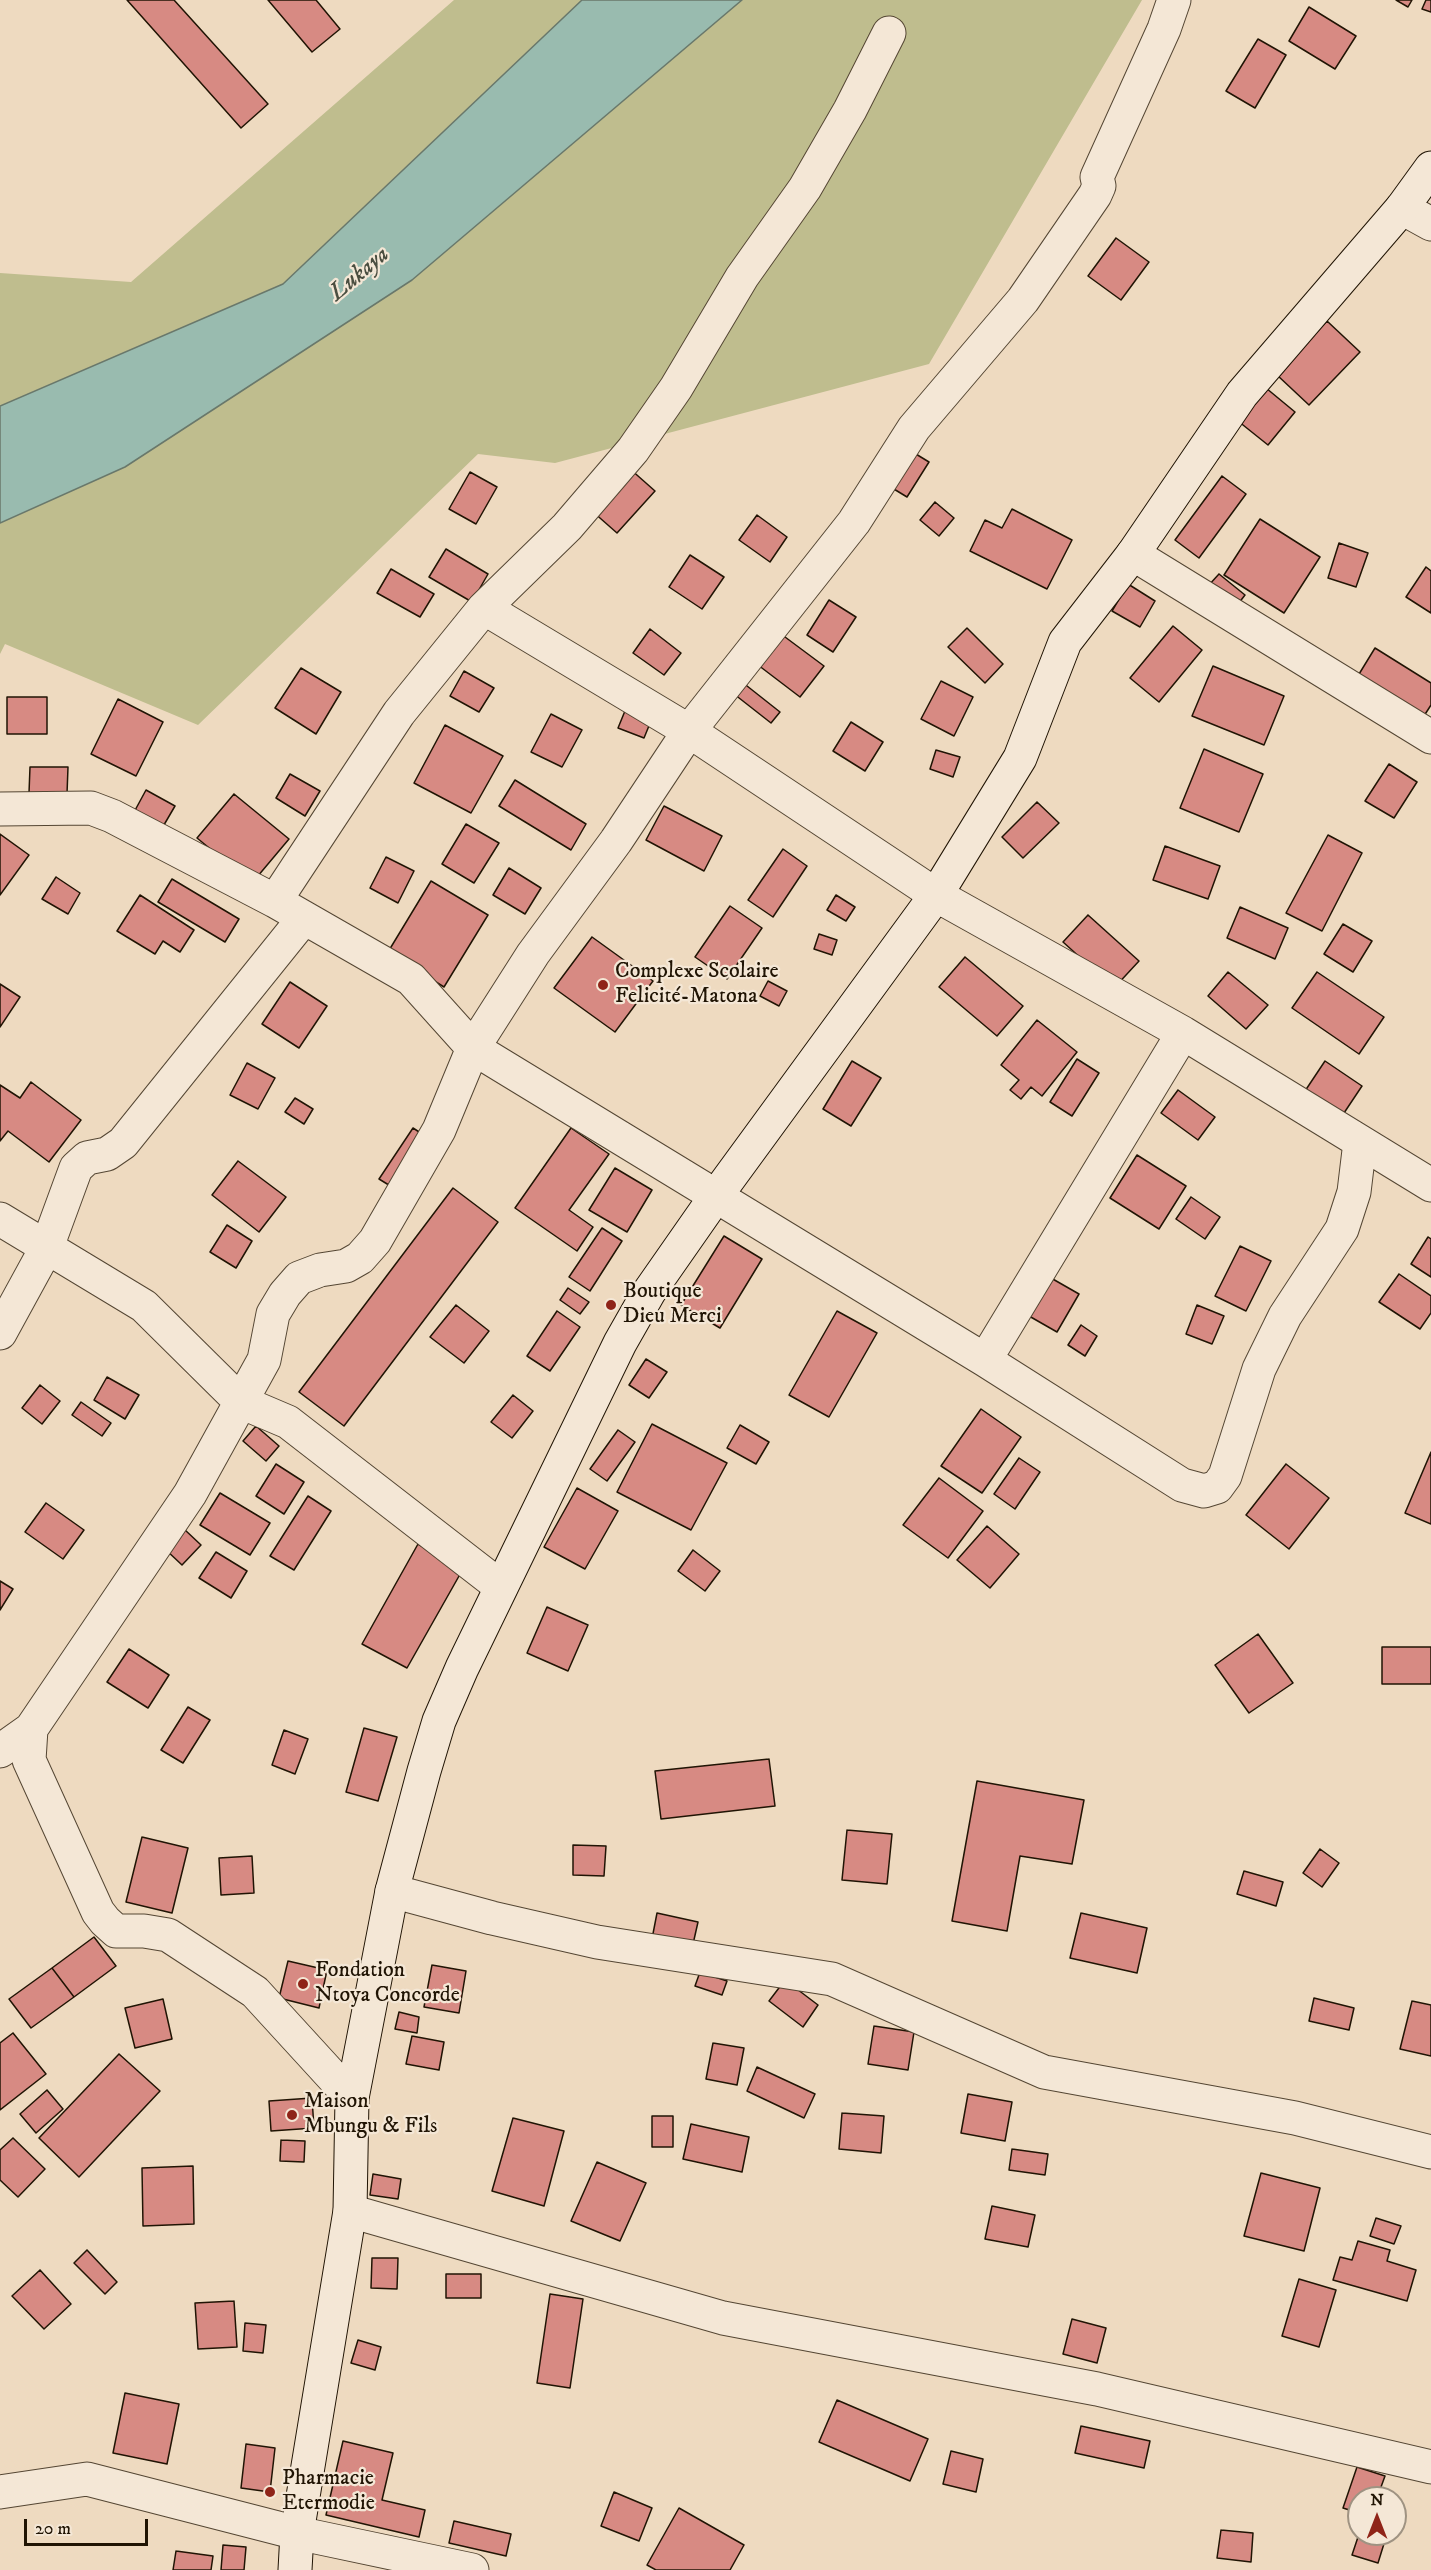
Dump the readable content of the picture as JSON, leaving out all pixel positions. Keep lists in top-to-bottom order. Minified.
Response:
{"water":["Lukaya"],"places":["Complexe Scolaire Felicité-Matona","Boutique Dieu Merci","Fondation Ntoya Concorde","Maison Mbungu & Fils","Pharmacie Etermodie"],"scale_bar":"20 m","north":"top"}
